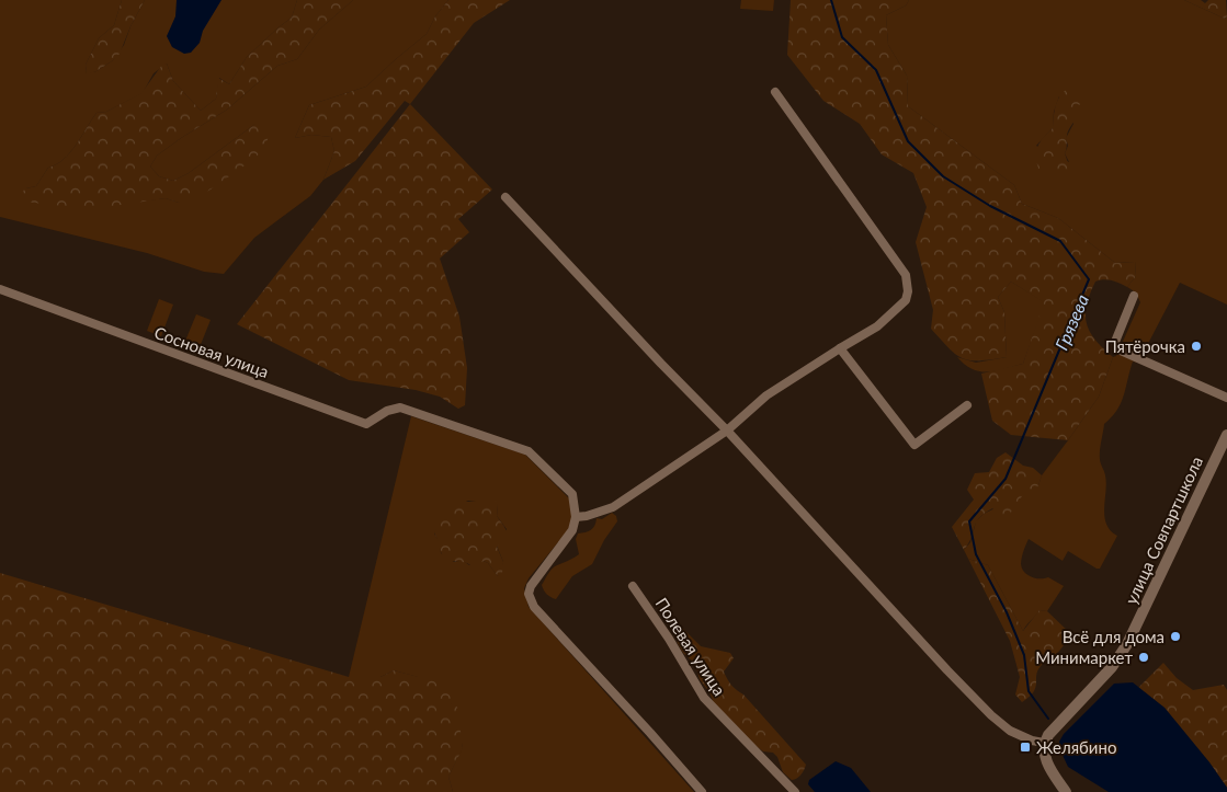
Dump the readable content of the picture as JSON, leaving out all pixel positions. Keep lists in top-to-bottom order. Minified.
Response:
{"streets":{"street":["Сосновая улица","улица Совпартшкола","Полевая улица"]},"water":["Грязева"],"places":{"other":["Пятёрочка","Всё для дома","Минимаркет"],"transit":["Желябино"]}}
